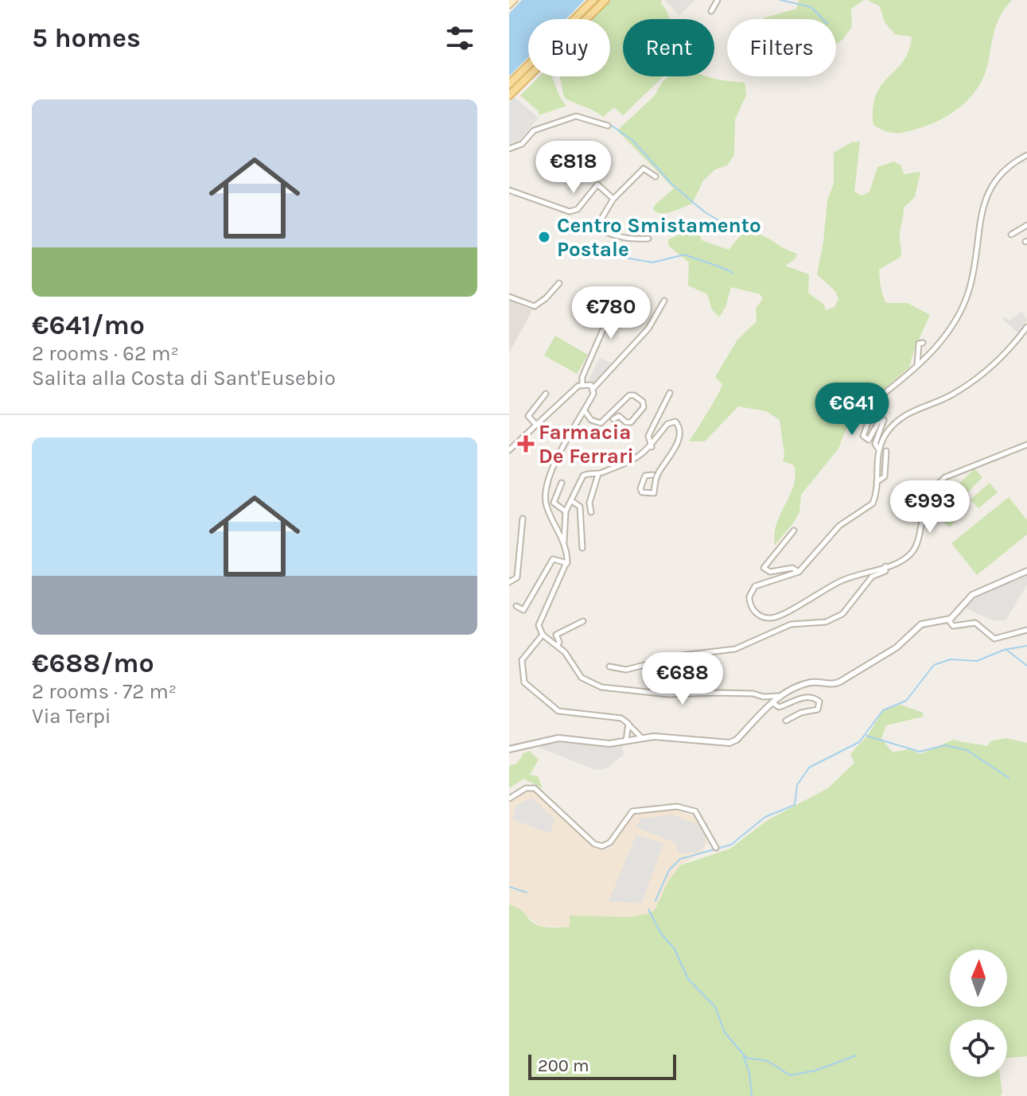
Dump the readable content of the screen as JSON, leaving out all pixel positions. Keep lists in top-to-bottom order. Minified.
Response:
{"places":{"other":["Centro Smistamento Postale"],"health":["Farmacia De Ferrari"]},"scale_bar":"200 m","north":"top","page":{"heading":"5 homes","chip":["Buy","Rent","Filters"],"list":[{"name":"€641/mo","note":"2 rooms · 62 m² · Salita alla Costa di Sant'Eusebio"},{"name":"€688/mo","note":"2 rooms · 72 m² · Via Terpi"}],"price":["€818","€780","€641","€993","€688"],"scale":"200 m"}}
